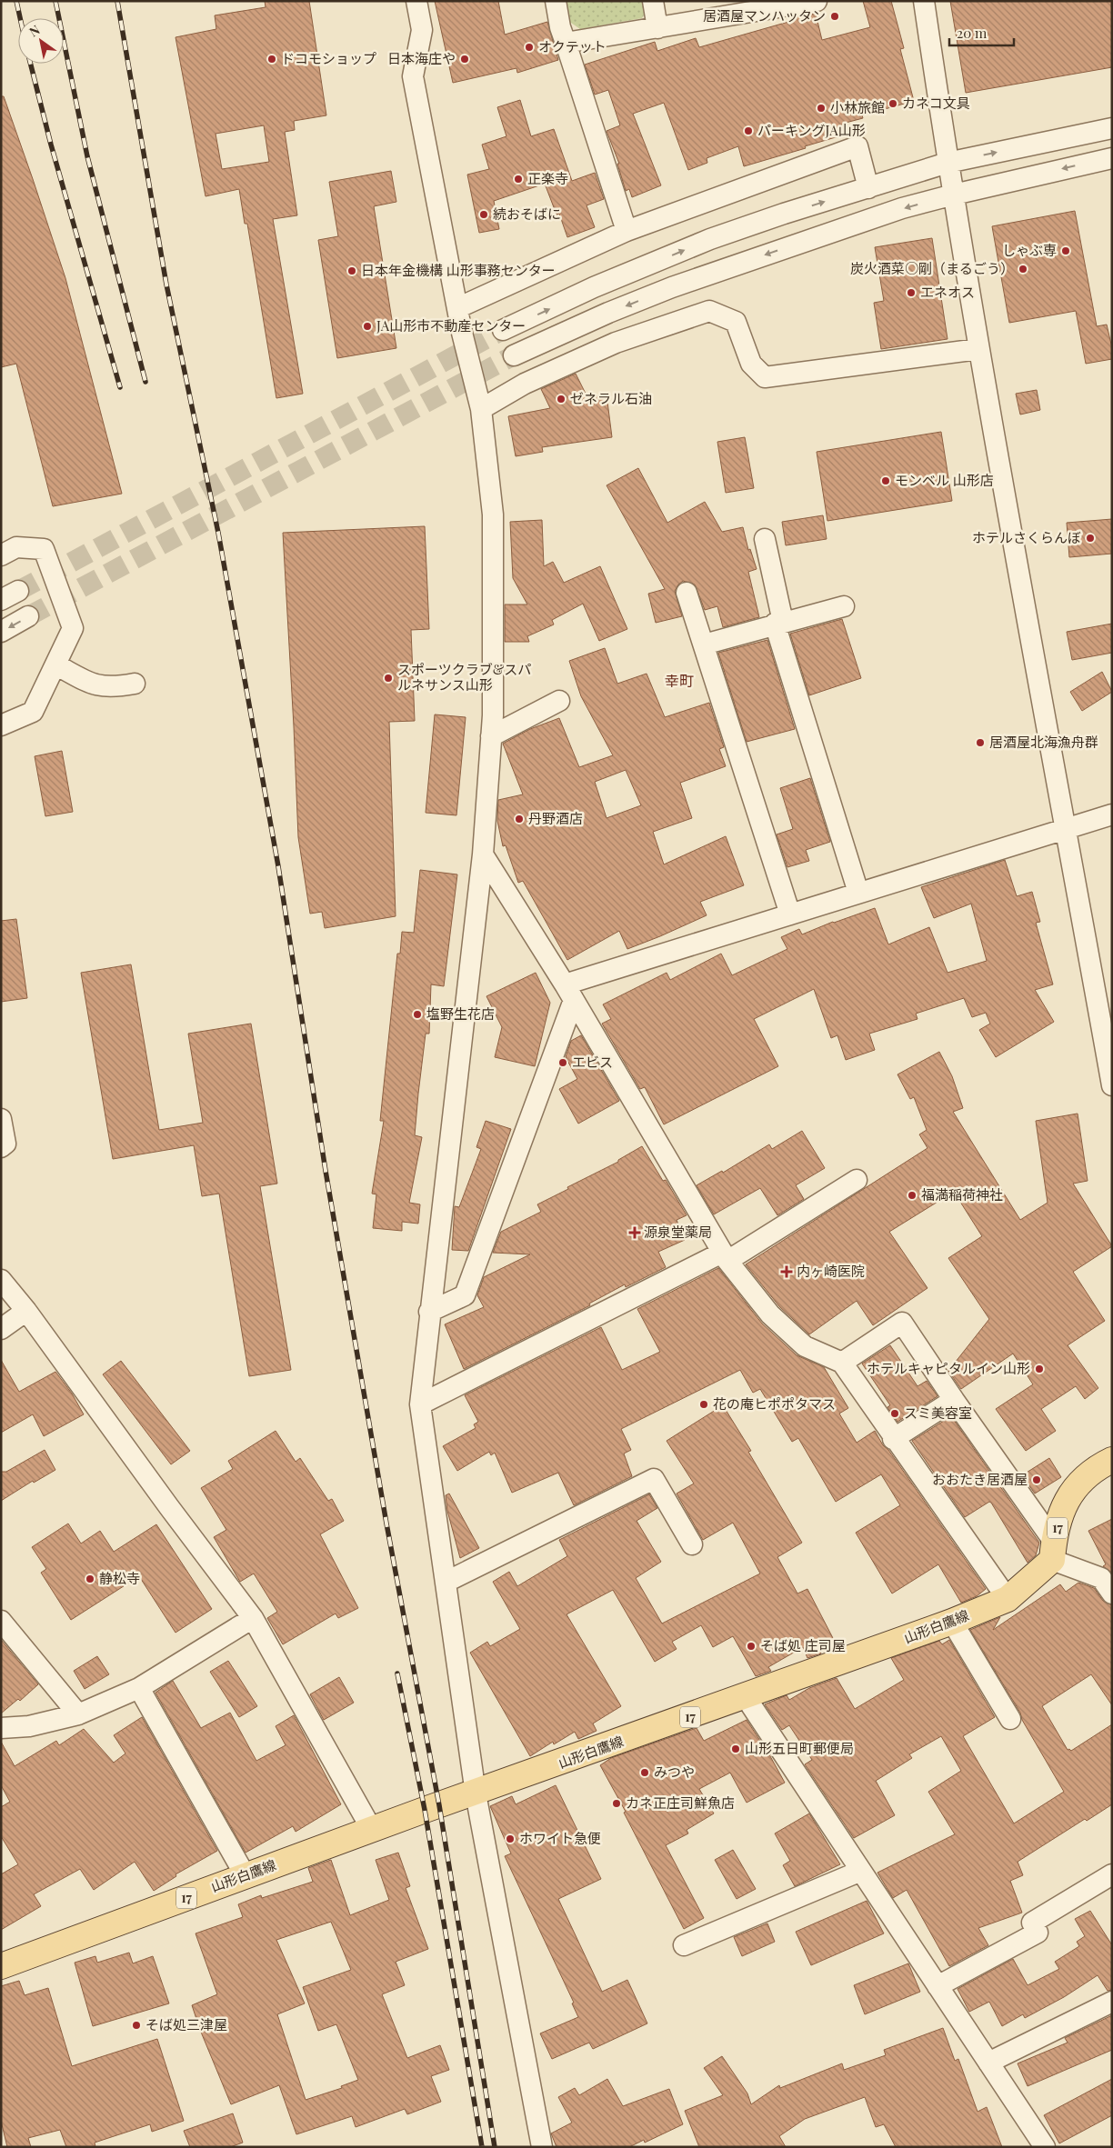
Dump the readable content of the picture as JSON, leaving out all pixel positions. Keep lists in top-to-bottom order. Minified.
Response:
{"streets":{"main road":["17","山形白鷹線"]},"crossings":[["17","山形白鷹線"]],"districts":["幸町"],"places":{"other":["居酒屋マンハッタン","オクテット","ドコモショップ","日本海庄や","カネコ文具","小林旅館","パーキングJA山形","正楽寺","続おそばに","しゃぶ専","炭火酒菜○剛（まるごう）","日本年金機構 山形事務センター","エネオス","JA山形市不動産センター","ゼネラル石油","モンベル 山形店","ホテルさくらんぼ","スポーツクラブ&スパ ルネサンス山形","居酒屋北海漁舟群","丹野酒店","塩野生花店","エビス","福満稲荷神社","ホテルキャピタルイン山形","花の庵ヒポポタマス","スミ美容室","おおたき居酒屋","静松寺","そば処 庄司屋","山形五日町郵便局","みつや","カネ正庄司鮮魚店","ホワイト急便","そば処三津屋"],"health":["源泉堂薬局","内ヶ崎医院"]},"scale_bar":"20 m","north":"top left"}
